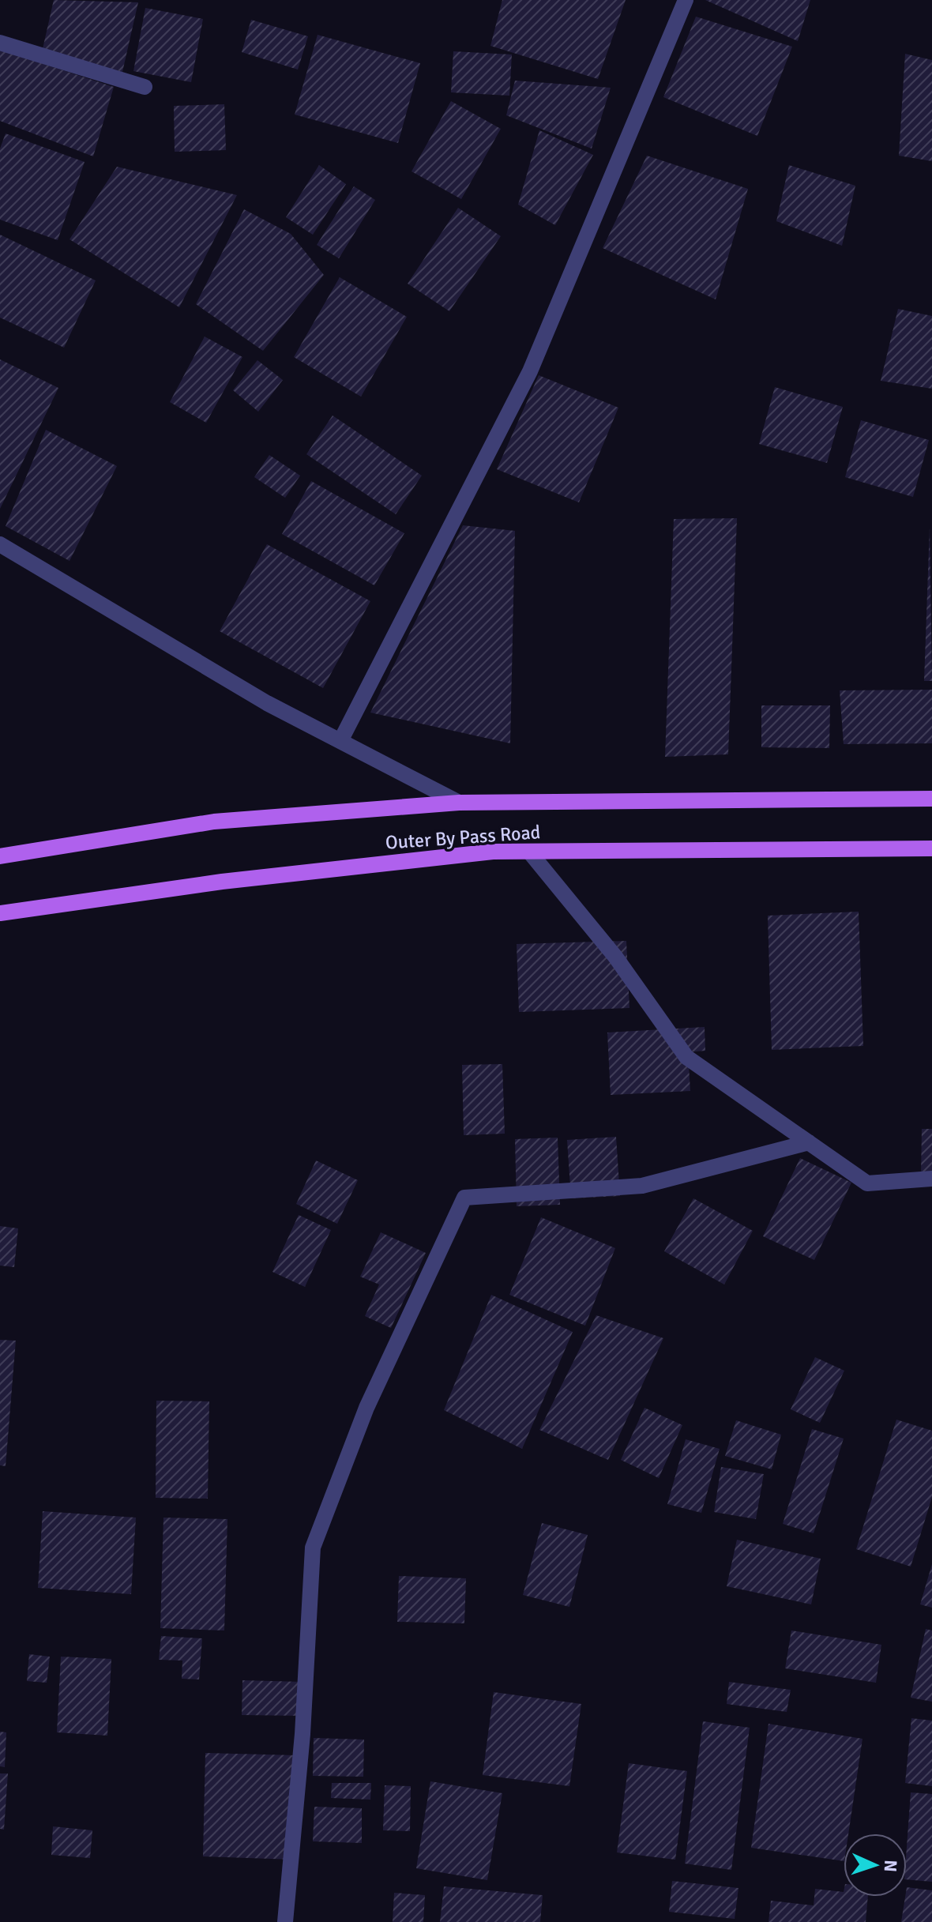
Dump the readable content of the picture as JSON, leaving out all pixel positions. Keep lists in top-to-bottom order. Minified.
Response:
{"streets":{"main road":["Outer By Pass Road"]},"north":"right"}
